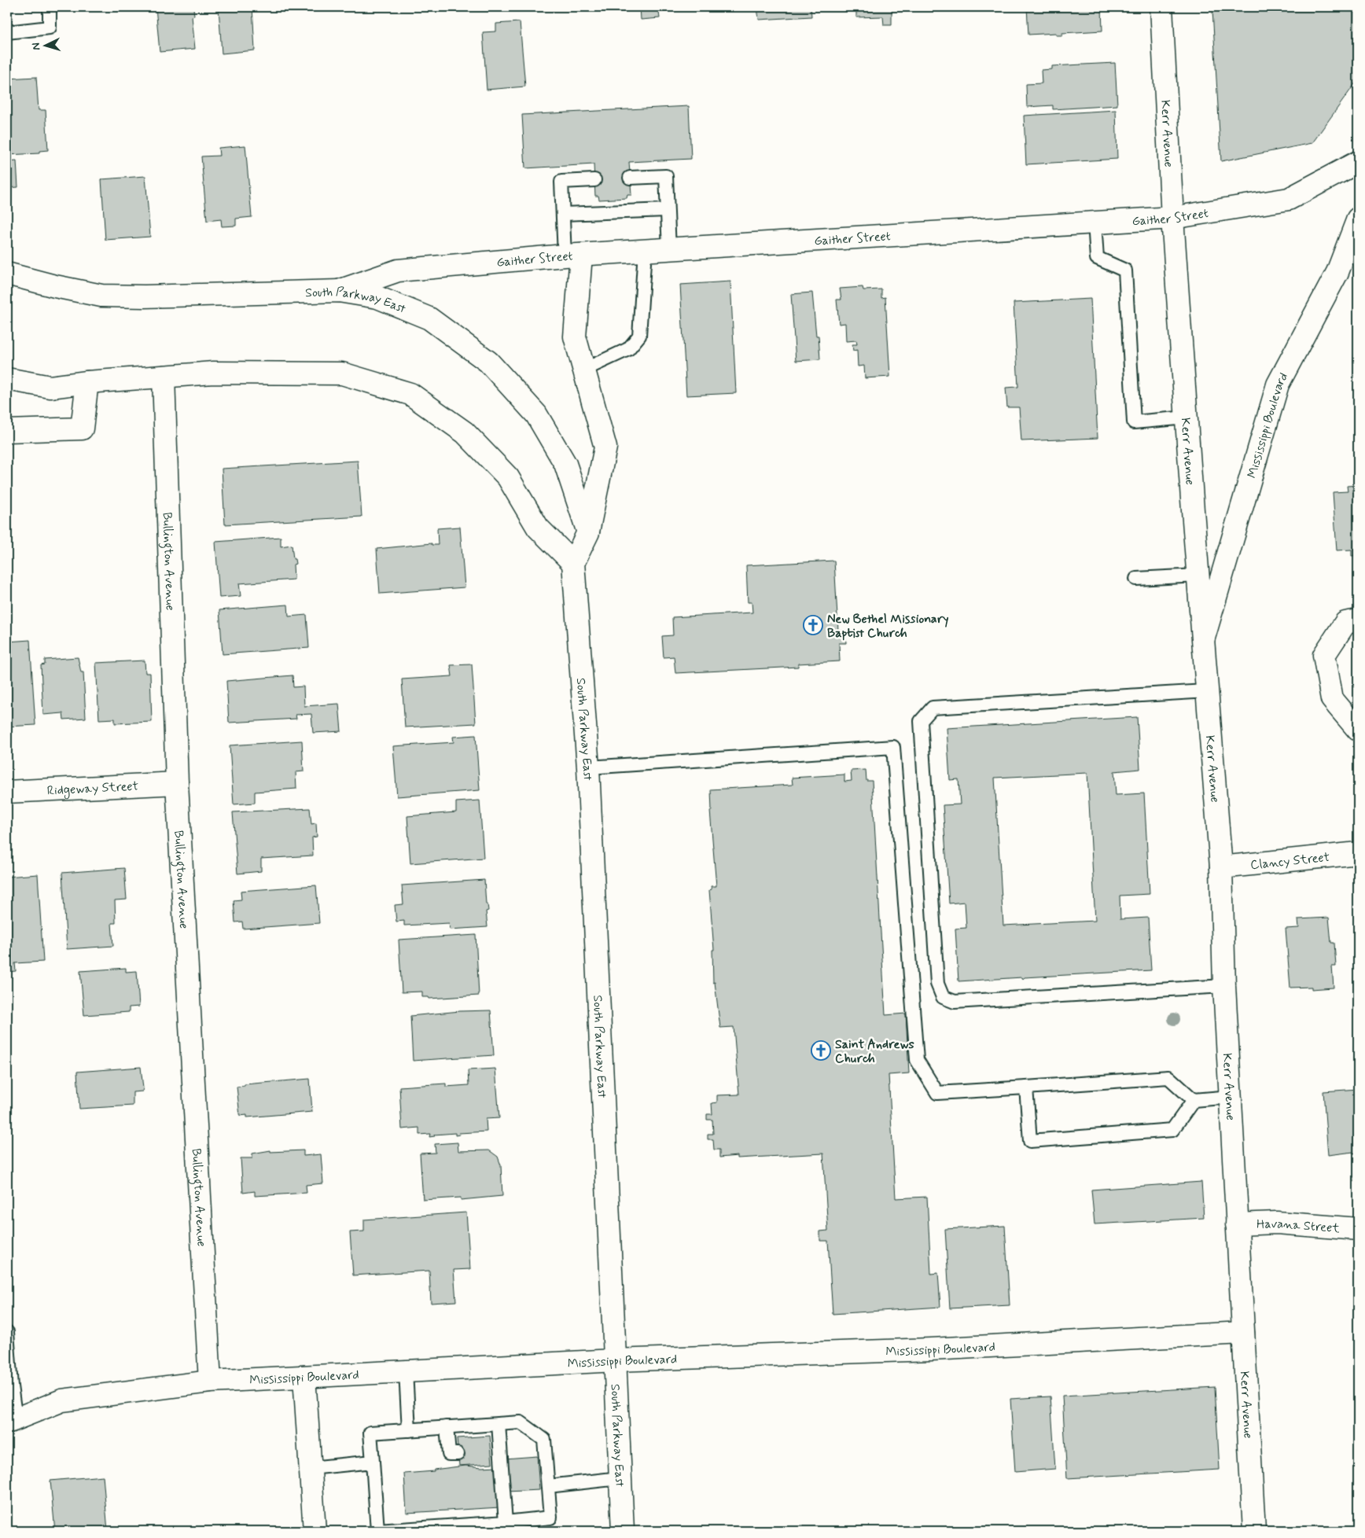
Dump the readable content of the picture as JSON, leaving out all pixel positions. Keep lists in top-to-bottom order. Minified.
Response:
{"streets":{"street":["Kerr Avenue","Gaither Street","South Parkway East","Mississippi Boulevard","Bullington Avenue","Ridgeway Street","Clancy Street","Havana Street"]},"crossings":[["Kerr Avenue","Gaither Street"],["Kerr Avenue","Mississippi Boulevard"],["Kerr Avenue","Clancy Street"],["Kerr Avenue","Havana Street"],["Gaither Street","South Parkway East"],["South Parkway East","Mississippi Boulevard"],["Mississippi Boulevard","Bullington Avenue"],["Bullington Avenue","Ridgeway Street"]],"places":{"church":["New Bethel Missionary Baptist Church","Saint Andrews Church"]},"north":"left"}
